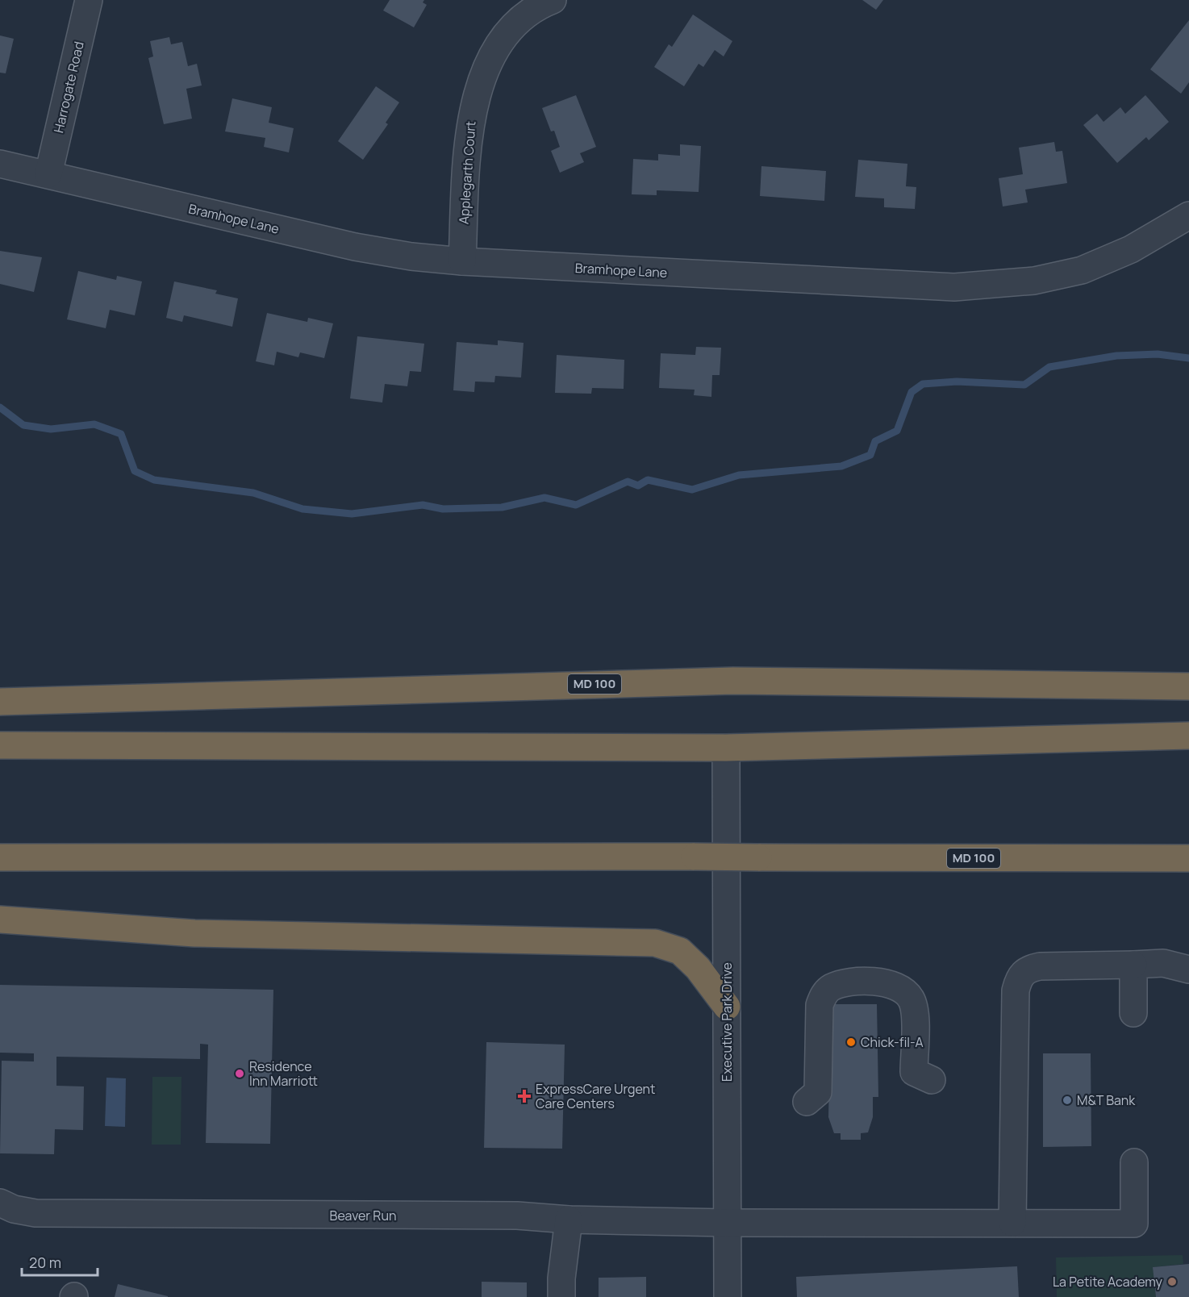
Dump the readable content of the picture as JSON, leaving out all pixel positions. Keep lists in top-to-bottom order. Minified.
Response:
{"streets":{"highway":["MD 100"],"street":["Harrogate Road","Applegarth Court","Bramhope Lane","Executive Park Drive","Beaver Run"]},"crossings":[["Harrogate Road","Bramhope Lane"],["Applegarth Court","Bramhope Lane"],["Executive Park Drive","Beaver Run"]],"places":{"other":["Chick-fil-A","Residence Inn Marriott","M&T Bank","La Petite Academy"],"health":["ExpressCare Urgent Care Centers"]},"scale_bar":"20 m"}
